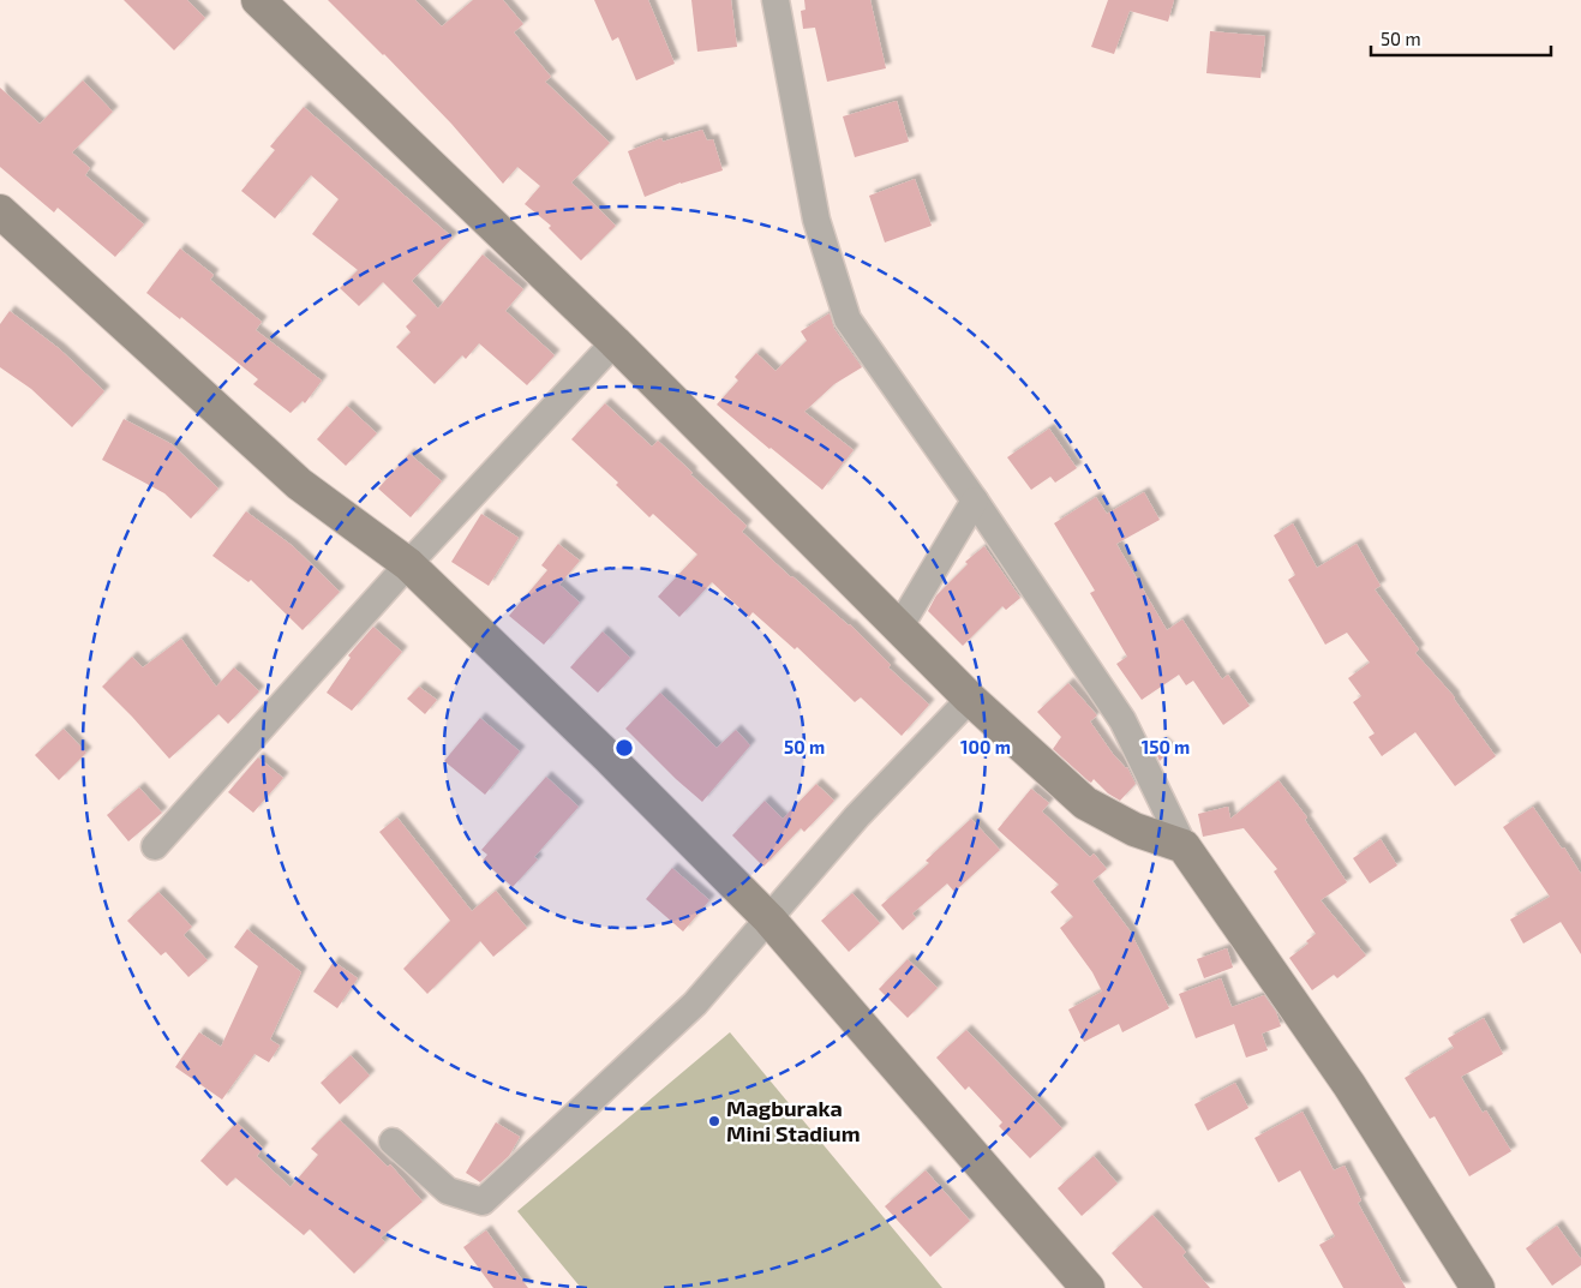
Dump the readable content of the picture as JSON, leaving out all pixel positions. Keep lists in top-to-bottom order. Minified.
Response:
{"places":["Magburaka Mini Stadium"],"scale_bar":"50 m","rings":["50 m","100 m","150 m"]}
